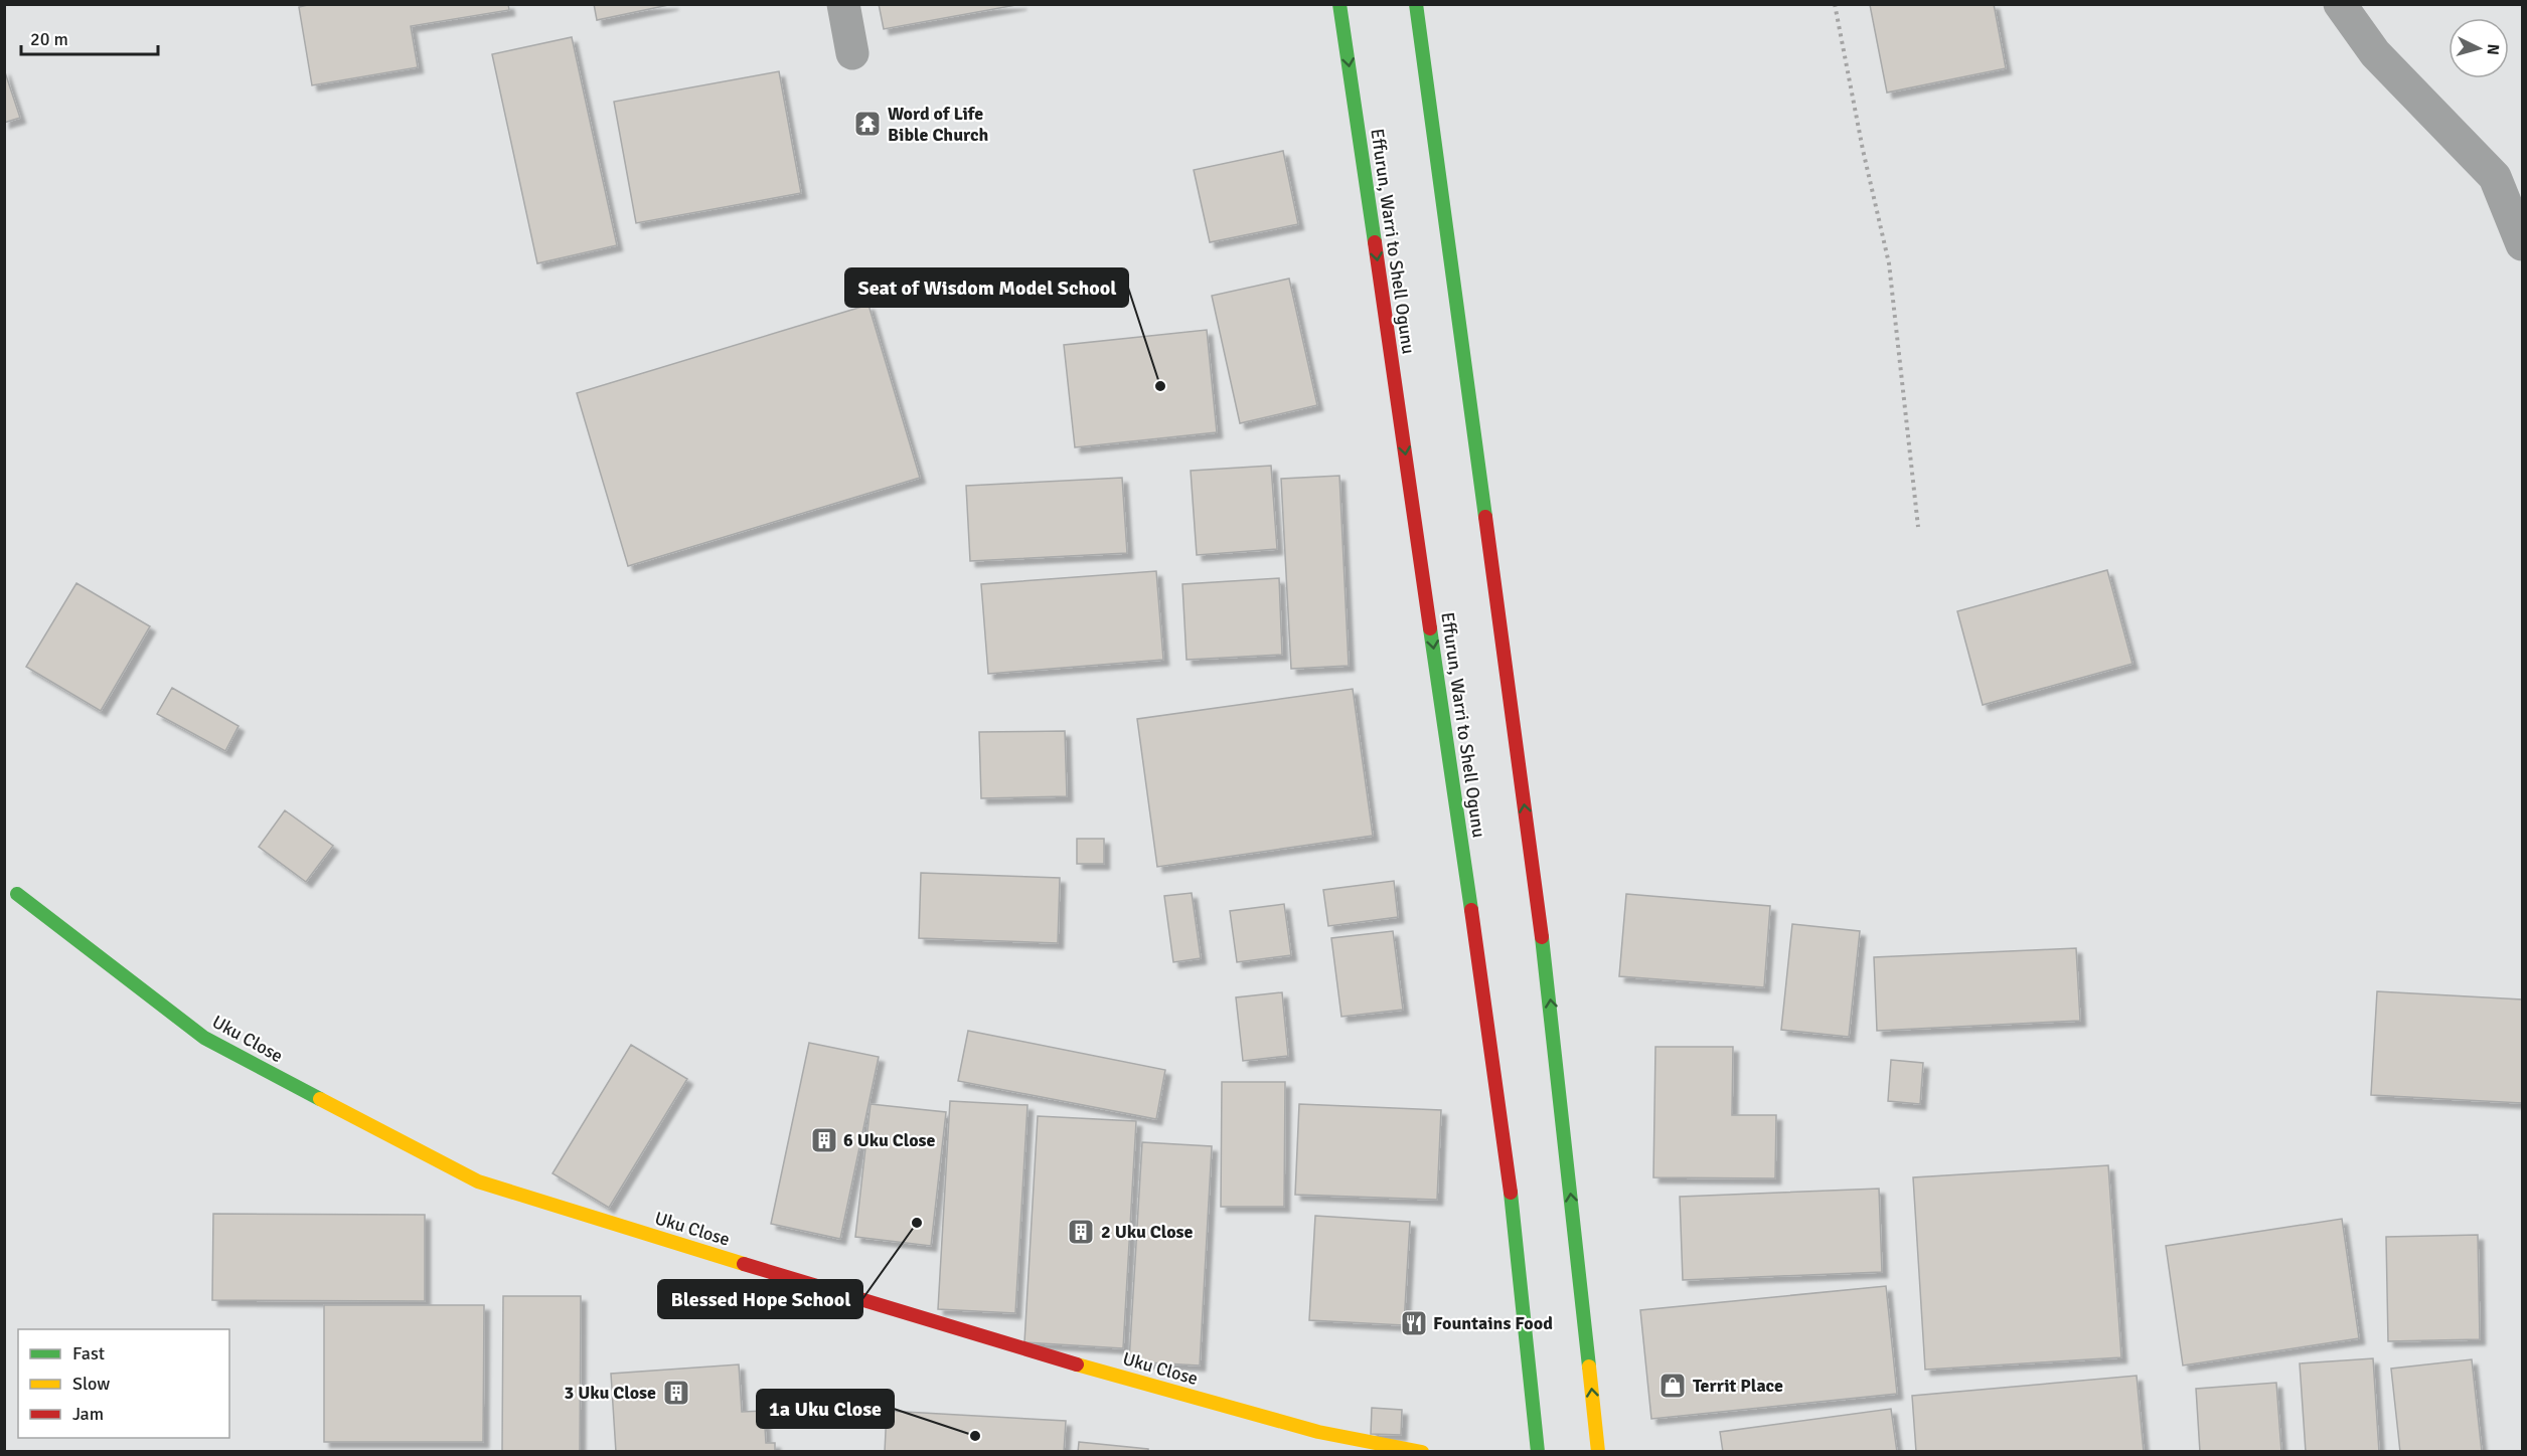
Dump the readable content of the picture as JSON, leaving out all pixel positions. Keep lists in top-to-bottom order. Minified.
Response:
{"streets":{"main road":["Effurun, Warri to Shell Ogunu","Uku Close"]},"places":{"temple":["Word of Life Bible Church"],"other":["Seat of Wisdom Model School","Blessed Hope School","1a Uku Close"],"building":["6 Uku Close","2 Uku Close","3 Uku Close"],"restaurant":["Fountains Food"],"shop":["Territ Place"]},"legend":["Fast","Slow","Jam"],"scale_bar":"20 m","north":"right"}
